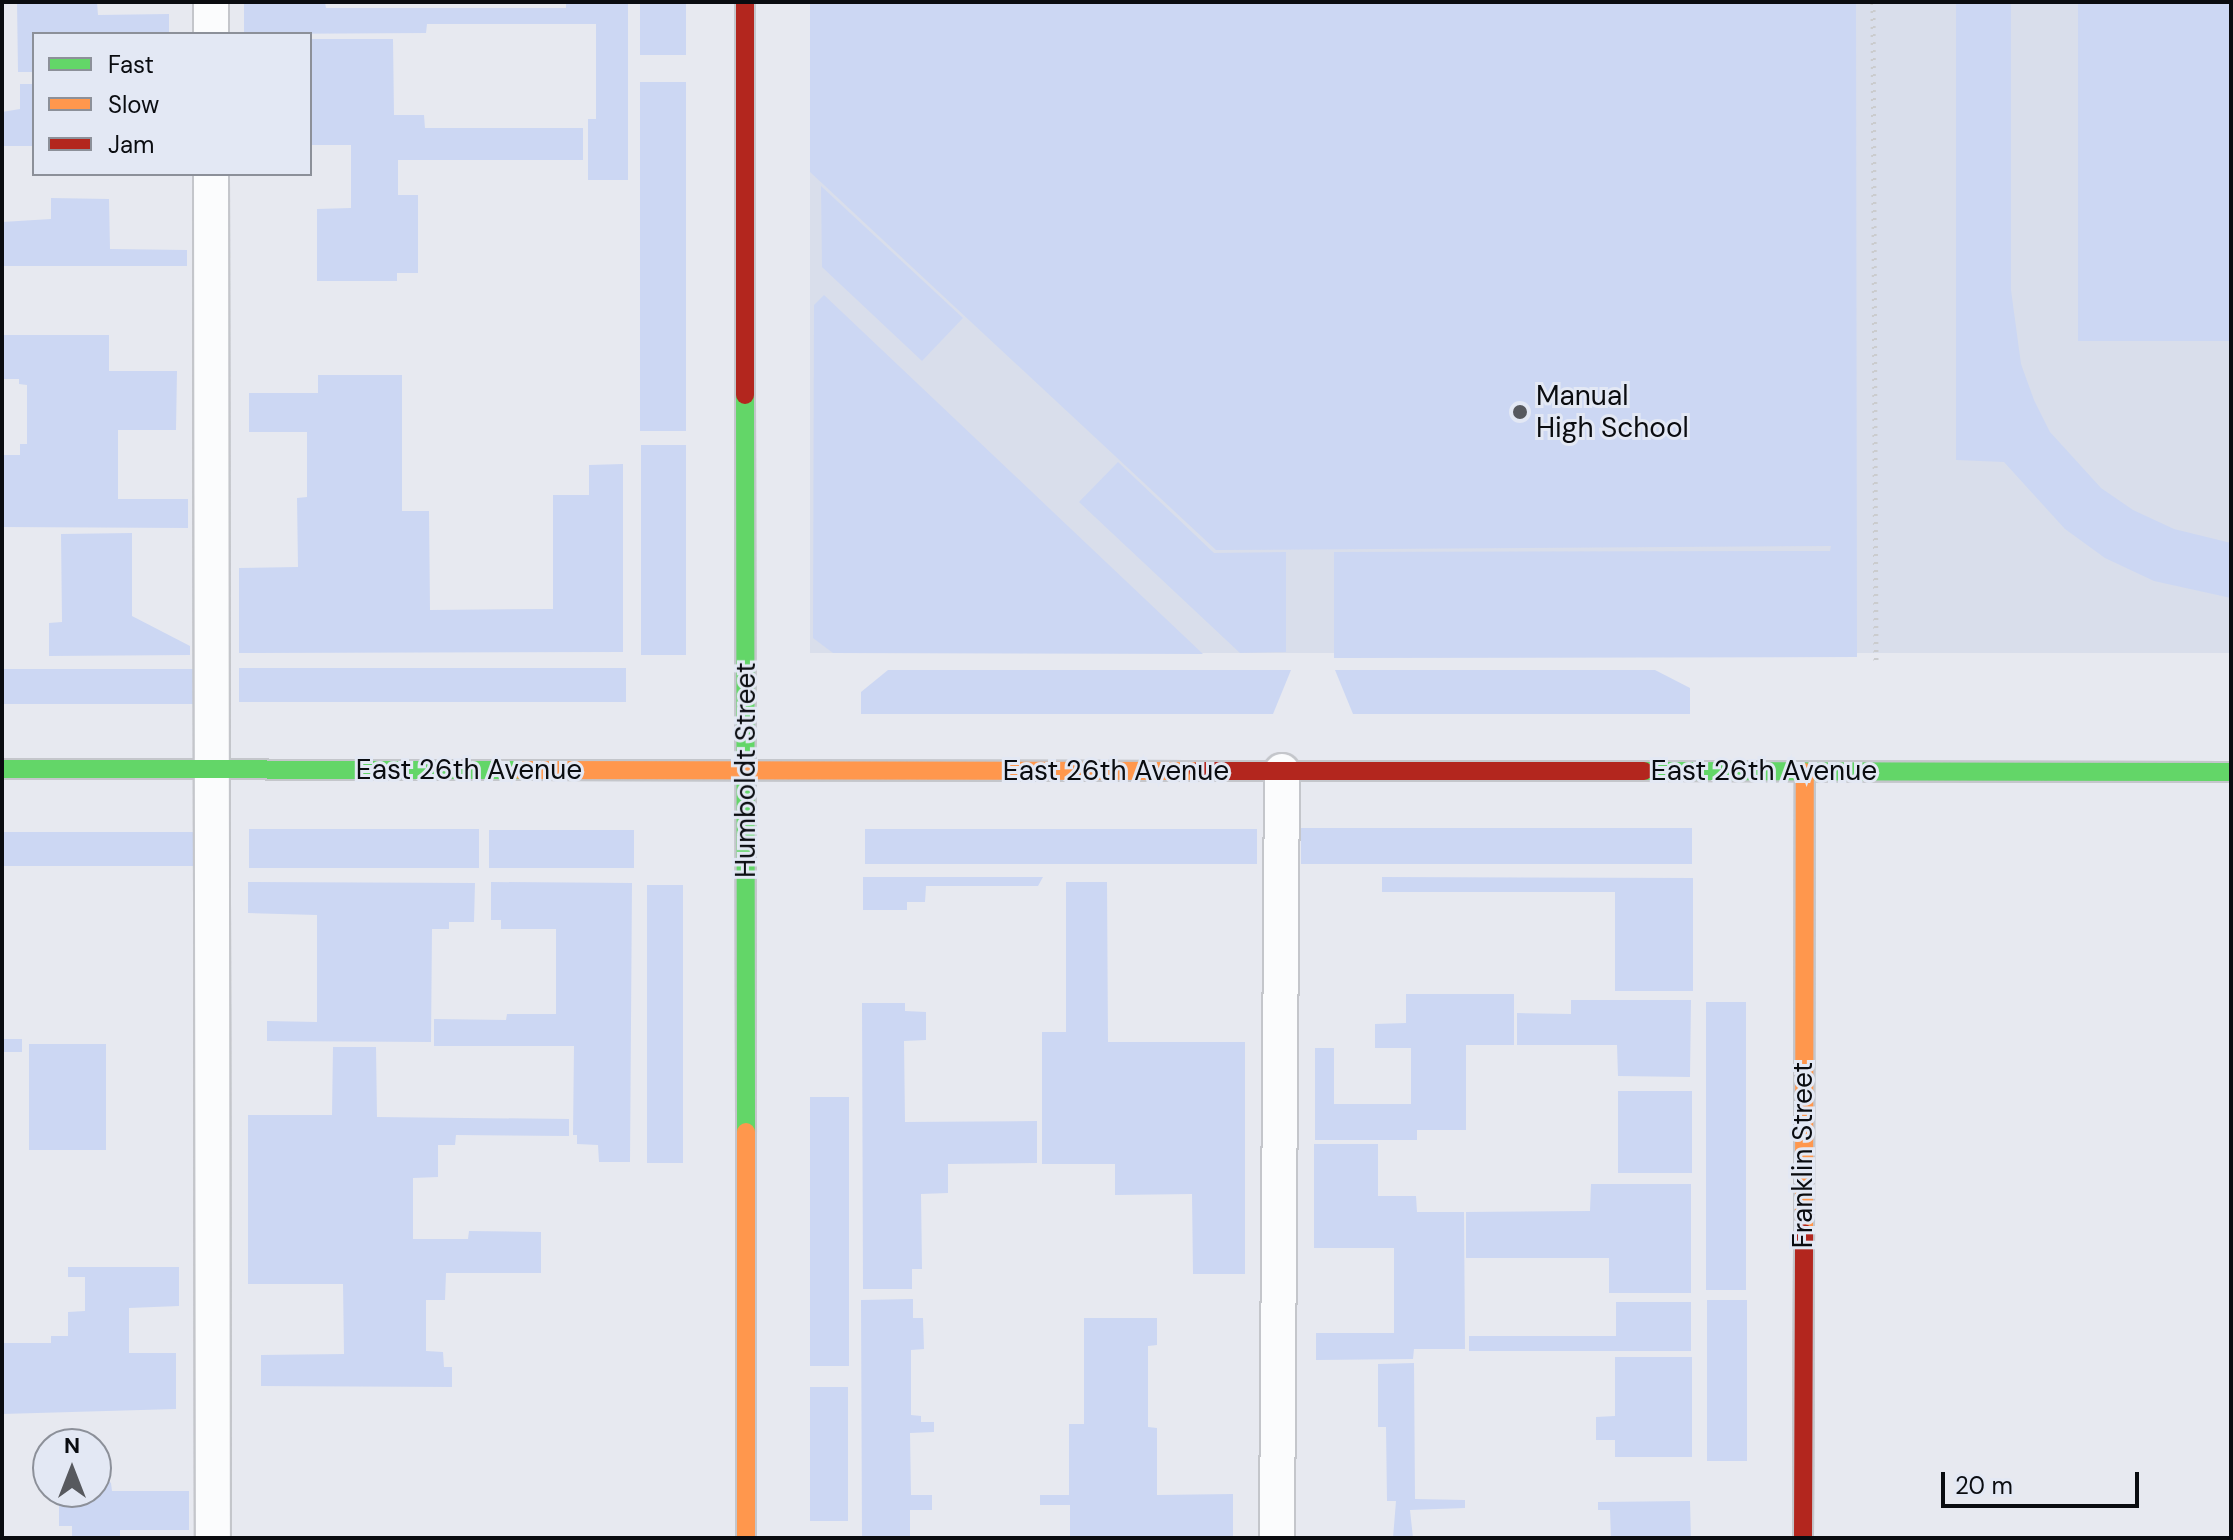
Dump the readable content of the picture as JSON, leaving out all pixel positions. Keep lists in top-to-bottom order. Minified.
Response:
{"streets":{"street":["East 26th Avenue","Humboldt Street","Franklin Street"]},"crossings":[["East 26th Avenue","Humboldt Street"],["East 26th Avenue","Franklin Street"]],"places":["Manual High School"],"legend":["Fast","Slow","Jam"],"scale_bar":"20 m","north":"top"}
